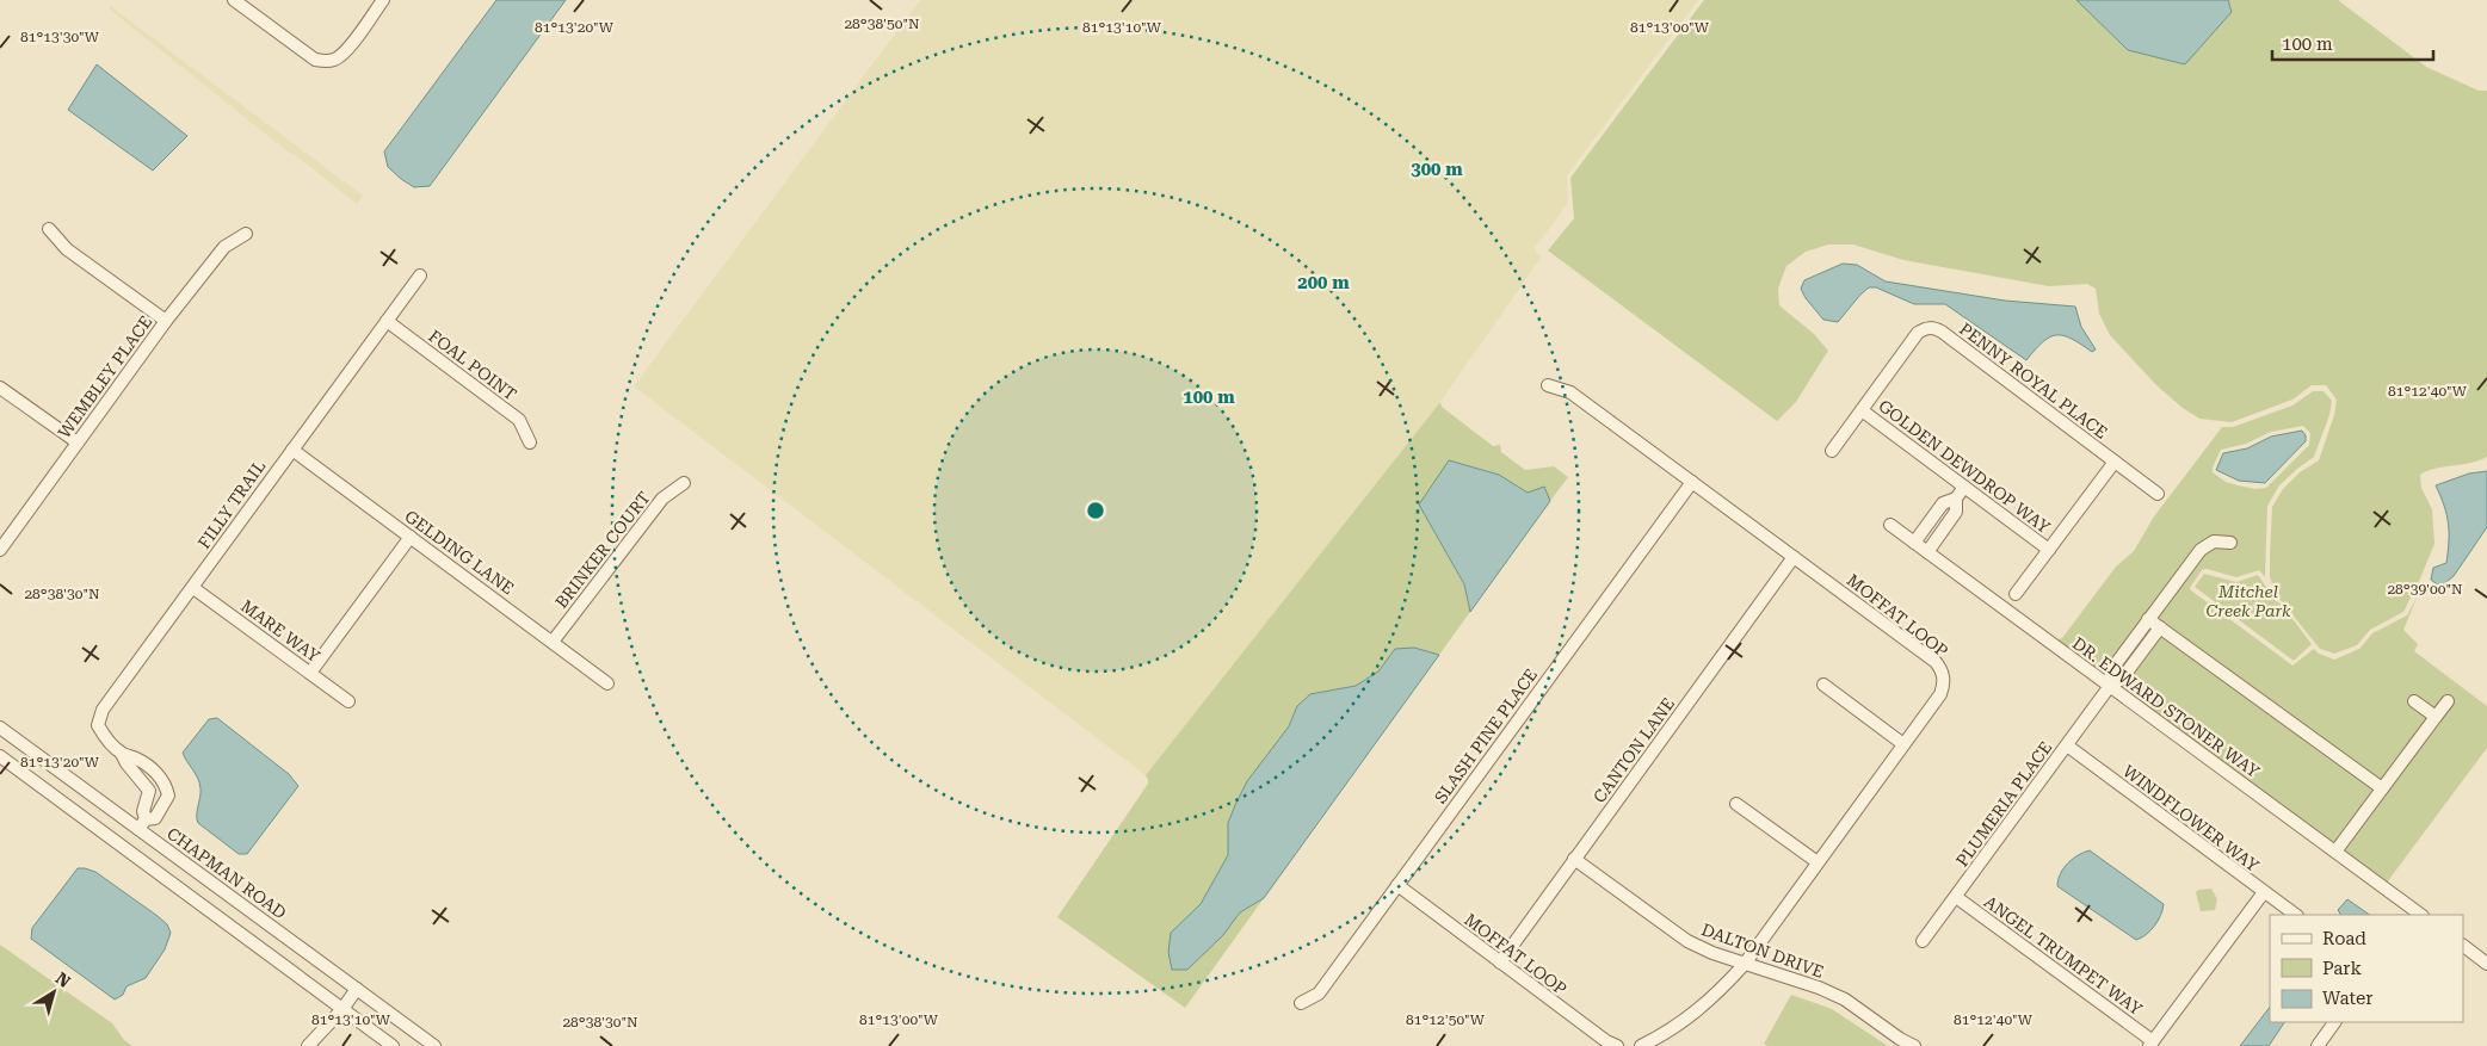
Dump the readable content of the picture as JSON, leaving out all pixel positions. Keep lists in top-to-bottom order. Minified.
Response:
{"streets":{"street":["FOAL POINT","WEMBLEY PLACE","PENNY ROYAL PLACE","GOLDEN DEWDROP WAY","FILLY TRAIL","BRINKER COURT","GELDING LANE","MOFFAT LOOP","MARE WAY","DR. EDWARD STONER WAY","SLASH PINE PLACE","CANTON LANE","PLUMERIA PLACE","WINDFLOWER WAY","CHAPMAN ROAD","DALTON DRIVE","ANGEL TRUMPET WAY"]},"crossings":[["FOAL POINT","FILLY TRAIL"],["PENNY ROYAL PLACE","GOLDEN DEWDROP WAY"],["FILLY TRAIL","GELDING LANE"],["FILLY TRAIL","MARE WAY"],["BRINKER COURT","GELDING LANE"],["MOFFAT LOOP","SLASH PINE PLACE"],["MOFFAT LOOP","CANTON LANE"],["MOFFAT LOOP","DALTON DRIVE"],["DR. EDWARD STONER WAY","PLUMERIA PLACE"],["CANTON LANE","DALTON DRIVE"],["PLUMERIA PLACE","WINDFLOWER WAY"],["PLUMERIA PLACE","ANGEL TRUMPET WAY"]],"parks":["Mitchel Creek Park"],"legend":["Road","Park","Water"],"scale_bar":"100 m","north":"top right","coordinates":["28°38'50\"N","81°13'20\"W","81°13'10\"W","81°13'00\"W","81°13'30\"W","81°12'40\"W","28°39'00\"N","28°38'30\"N","81°12'50\"W"],"rings":["300 m","200 m","100 m"]}
